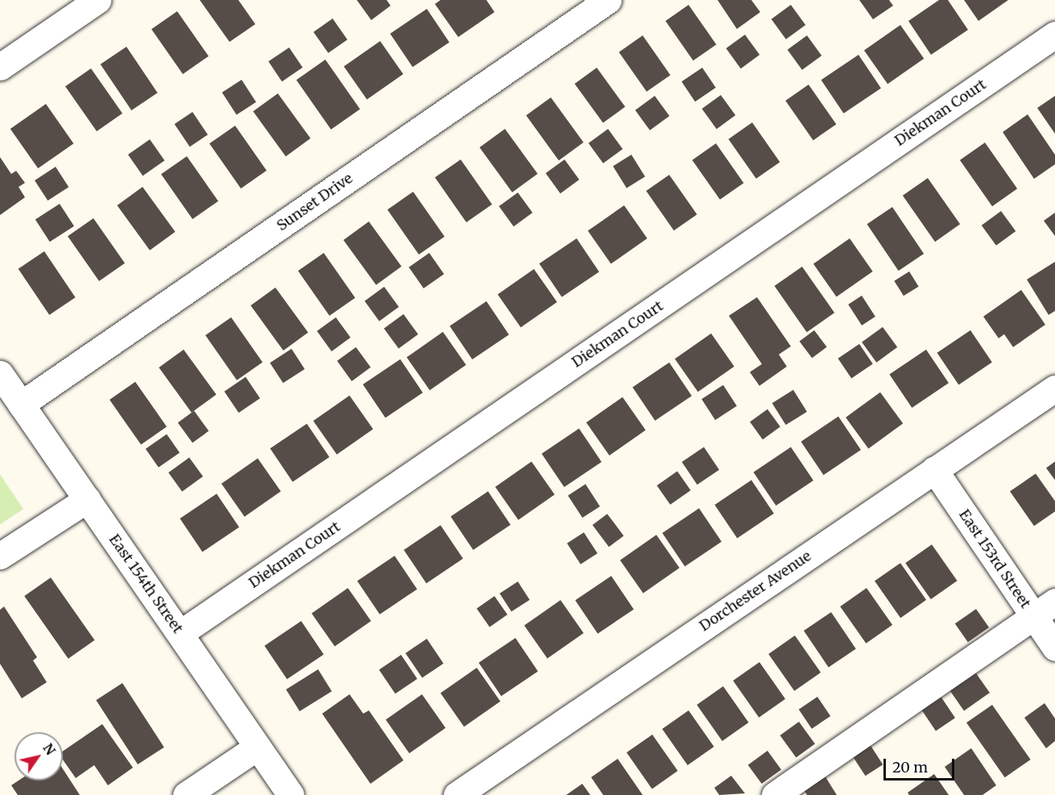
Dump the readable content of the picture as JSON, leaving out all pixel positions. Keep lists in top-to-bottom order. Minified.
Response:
{"streets":{"street":["Diekman Court","Sunset Drive","East 153rd Street","East 154th Street","Dorchester Avenue"]},"crossings":[["Diekman Court","East 154th Street"],["Sunset Drive","East 154th Street"],["East 153rd Street","Dorchester Avenue"]],"scale_bar":"20 m","north":"top right"}
